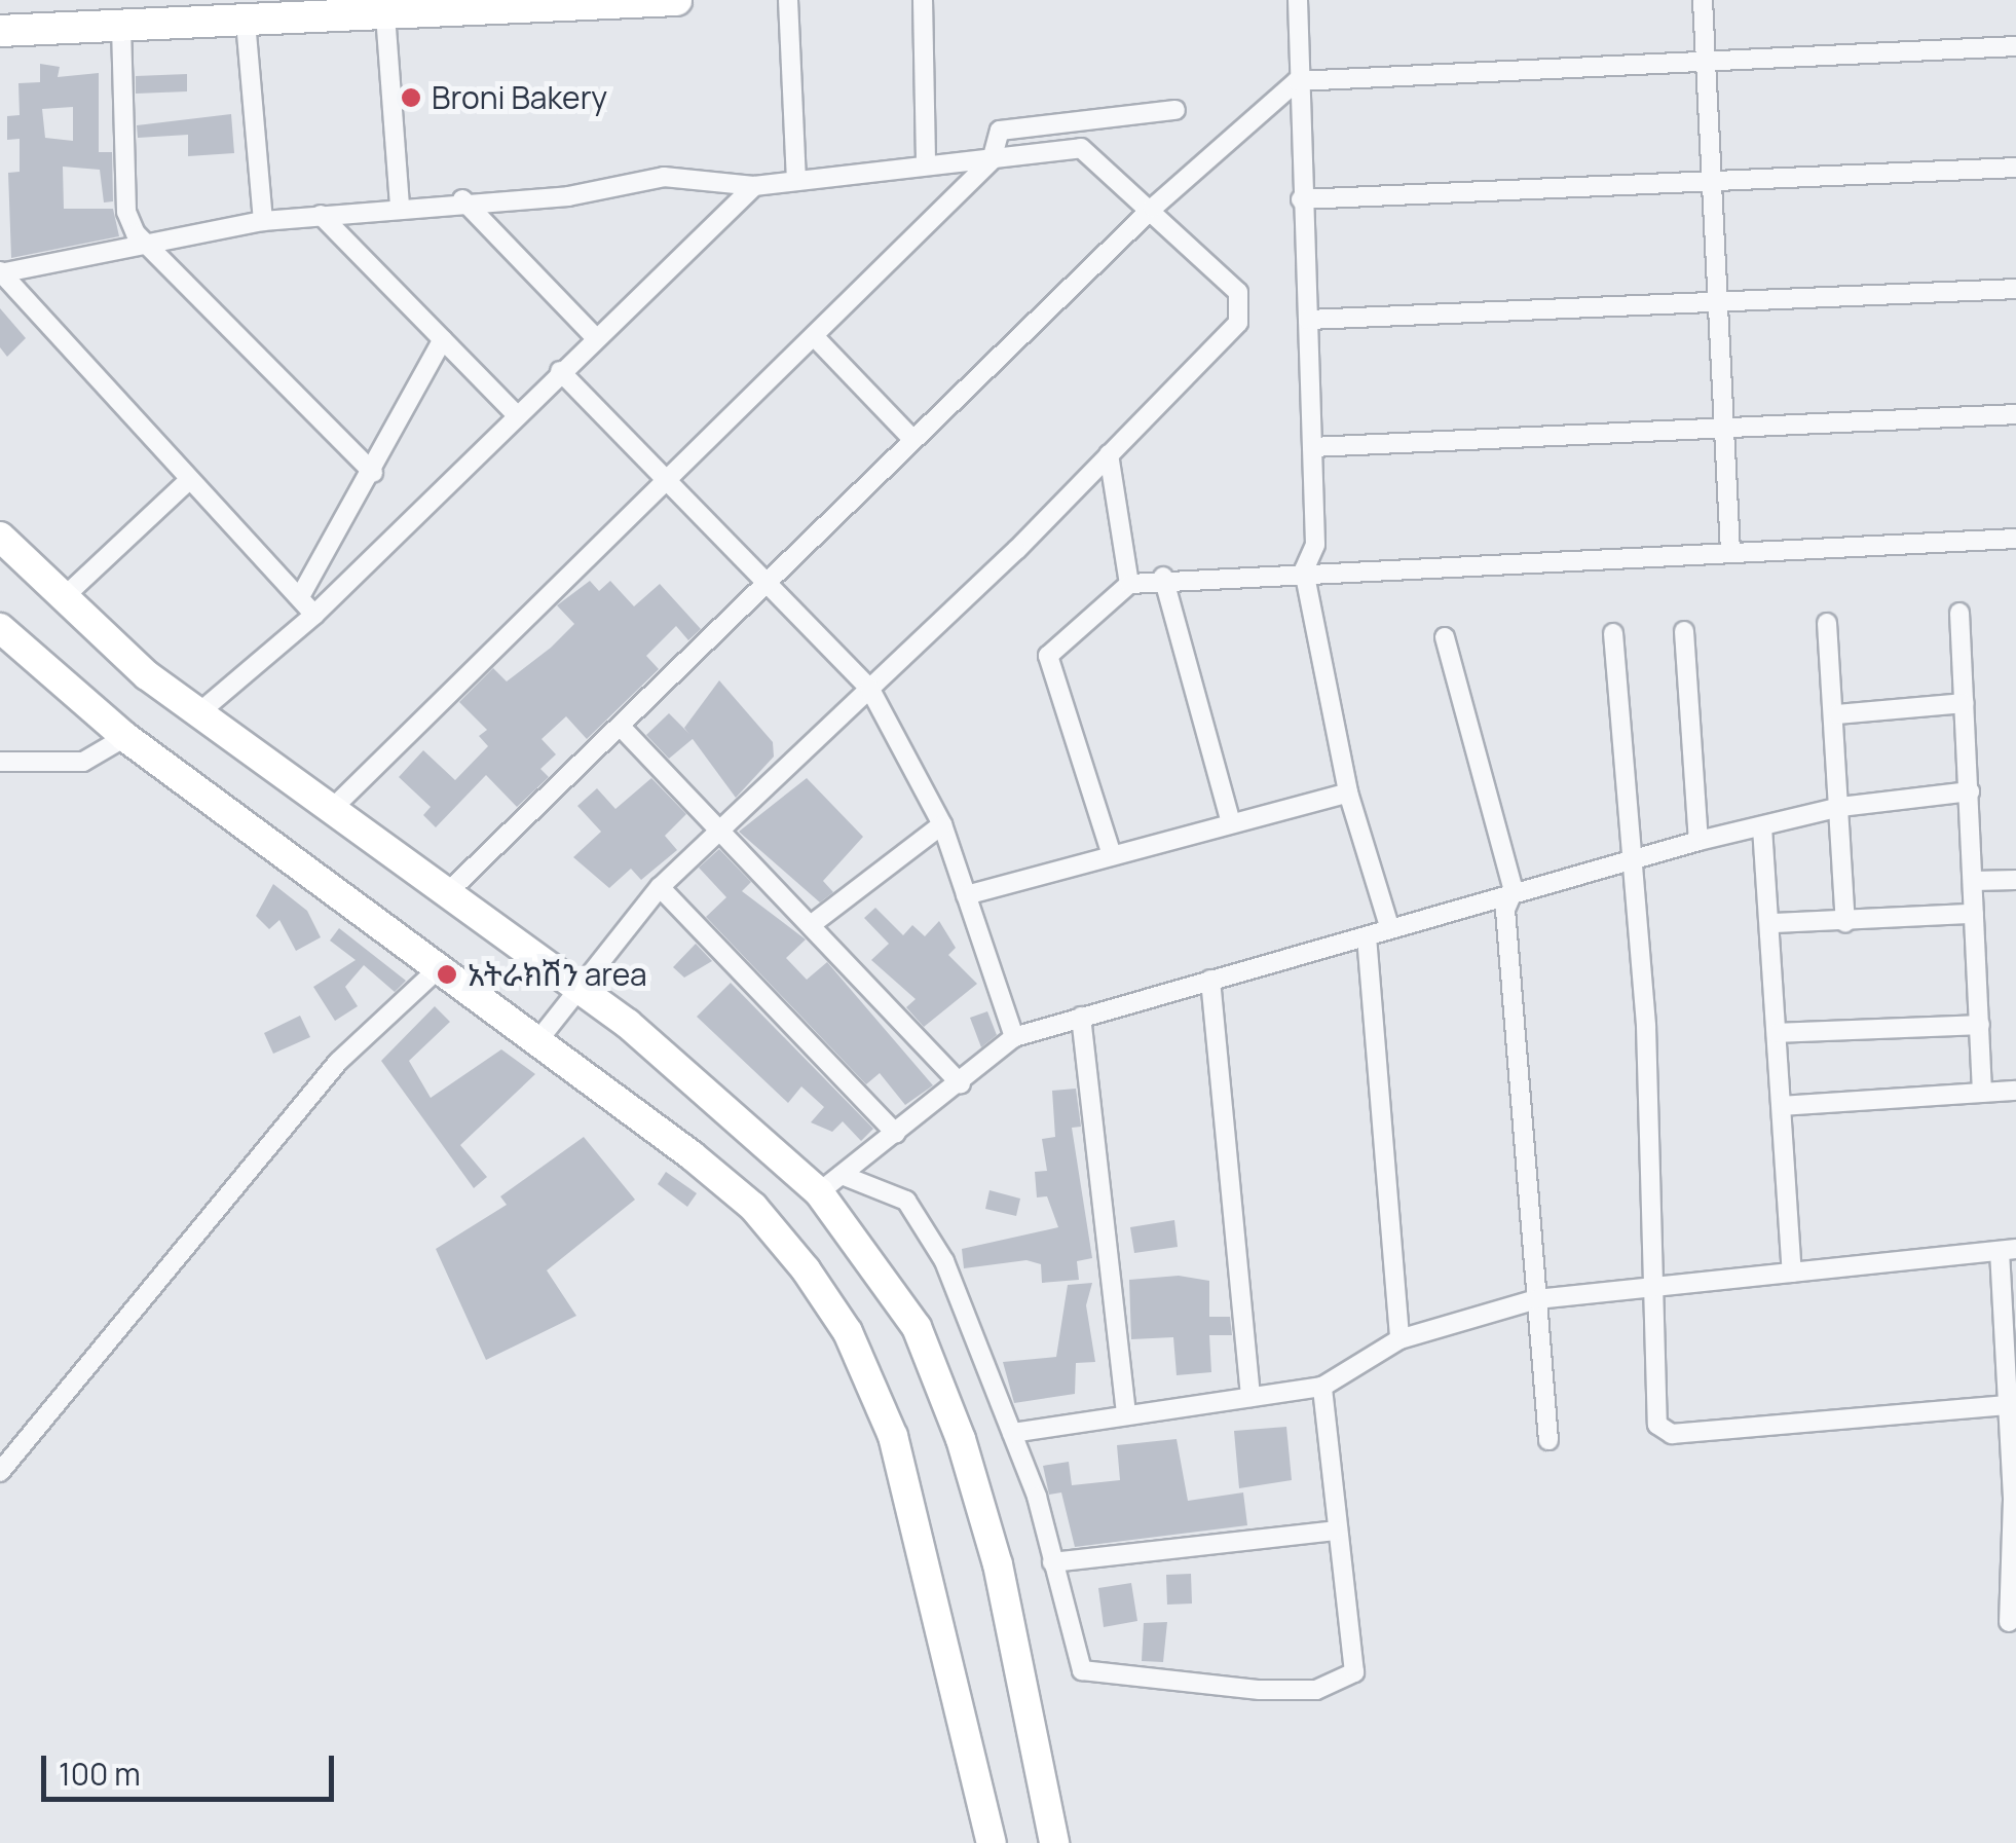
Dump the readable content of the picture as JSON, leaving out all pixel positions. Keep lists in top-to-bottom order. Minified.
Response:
{"places":["Broni Bakery","አትራክሽን area"],"scale_bar":"100 m"}
